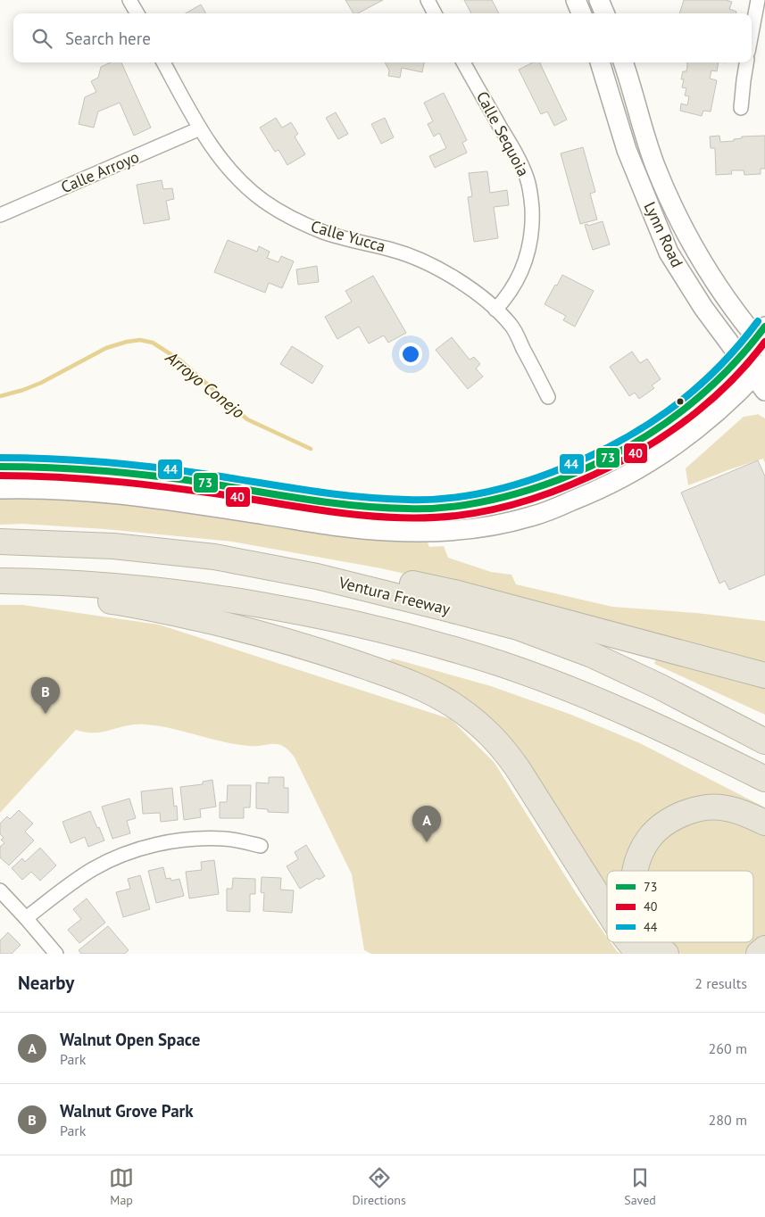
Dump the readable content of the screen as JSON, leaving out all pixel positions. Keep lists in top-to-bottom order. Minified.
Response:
{"streets":{"highway":["Ventura Freeway"],"main road":["Lynn Road"],"street":["Calle Sequoia","Calle Arroyo","Calle Yucca"]},"crossings":[["Calle Sequoia","Calle Yucca"],["Calle Arroyo","Calle Yucca"]],"water":["Arroyo Conejo"],"lines":["transit line 44","transit line 73","transit line 40"],"legend":["73","40","44"],"page":{"search":"Search here","pins":["B","A"],"heading":["Nearby","2 results"],"list":[{"mark":"A","name":"Walnut Open Space","note":"Park","value":"260 m"},{"mark":"B","name":"Walnut Grove Park","note":"Park","value":"280 m"}],"nav":["Map","Directions","Saved"]}}
